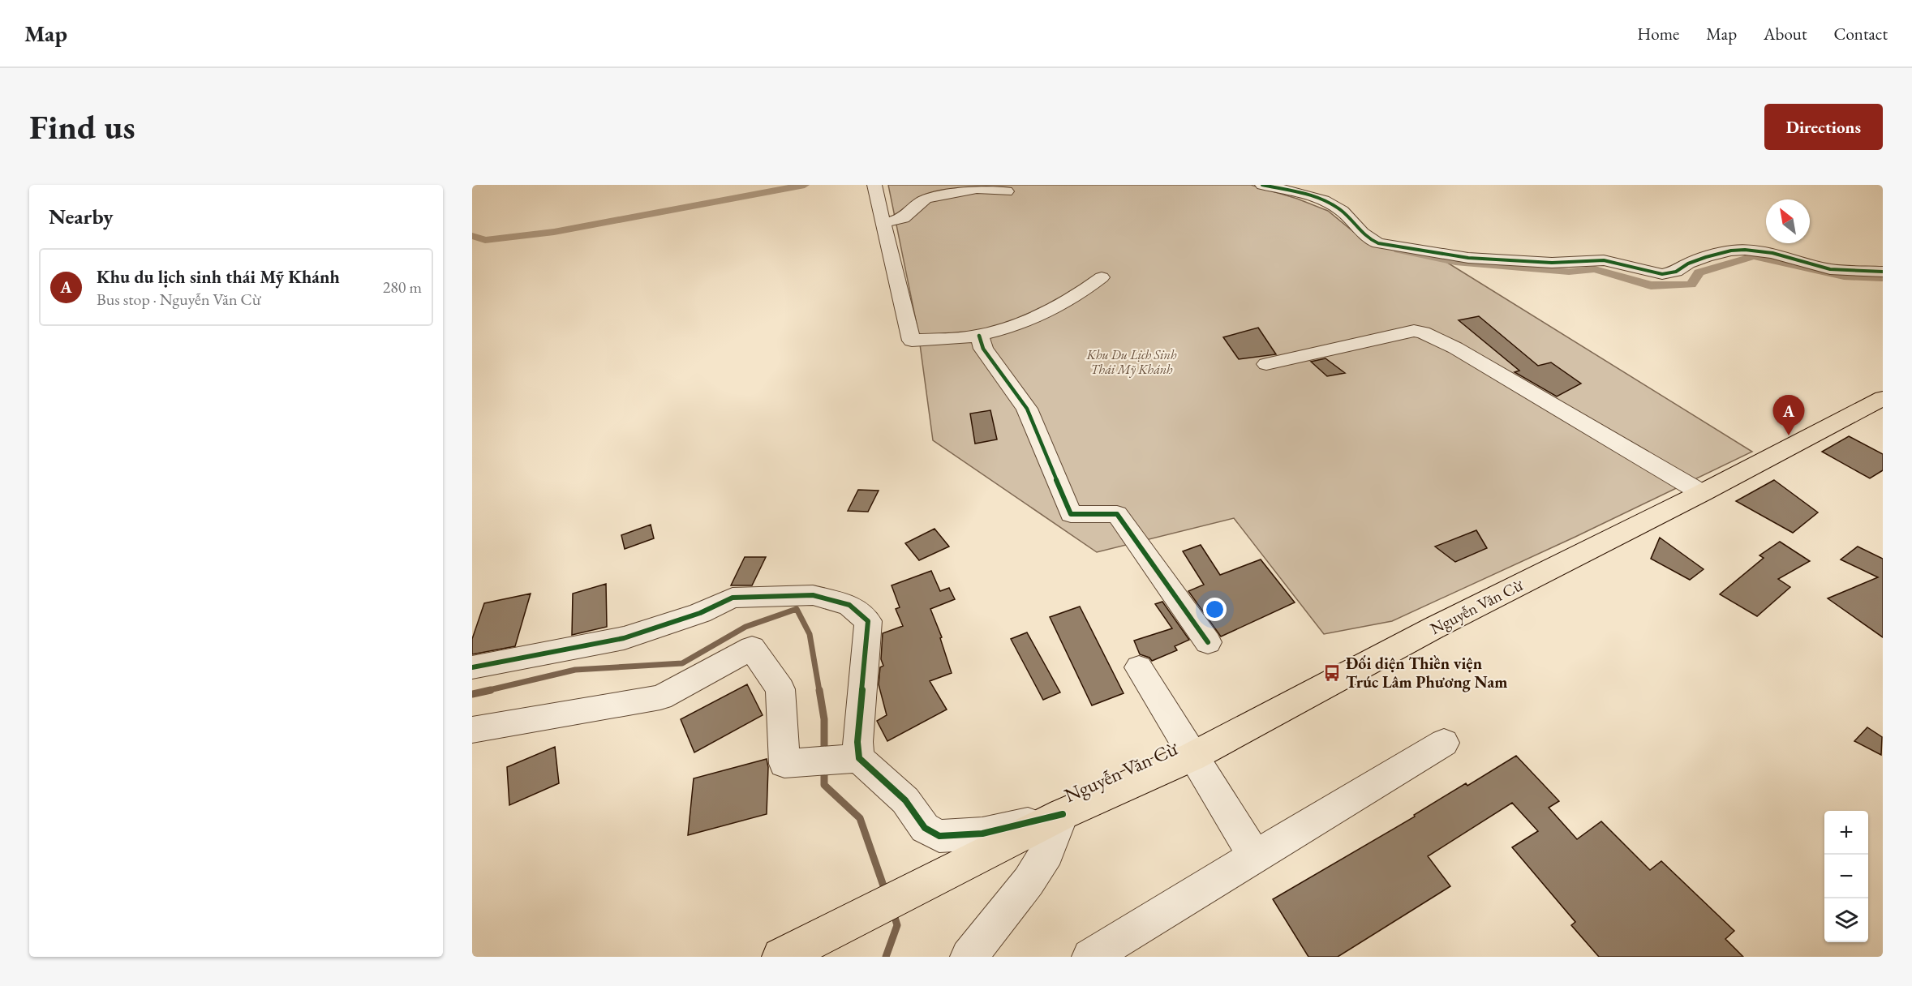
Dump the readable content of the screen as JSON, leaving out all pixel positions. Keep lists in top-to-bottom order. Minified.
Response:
{"streets":{"main road":["Nguyễn Văn Cừ"]},"parks":["Khu Du Lịch Sinh Thái Mỹ Khánh"],"places":{"bus stop":["Đối diện Thiền viện Trúc Lâm Phương Nam"]},"north":"top left","page":{"header":"Map","nav":["Home","Map","About","Contact"],"buttons":"Directions","title":"Find us","heading":"Nearby","list":[{"mark":"A","name":"Khu du lịch sinh thái Mỹ Khánh","note":"Bus stop · Nguyễn Văn Cừ","value":"280 m"}],"pins":"A","map_buttons":["+","−"]}}
